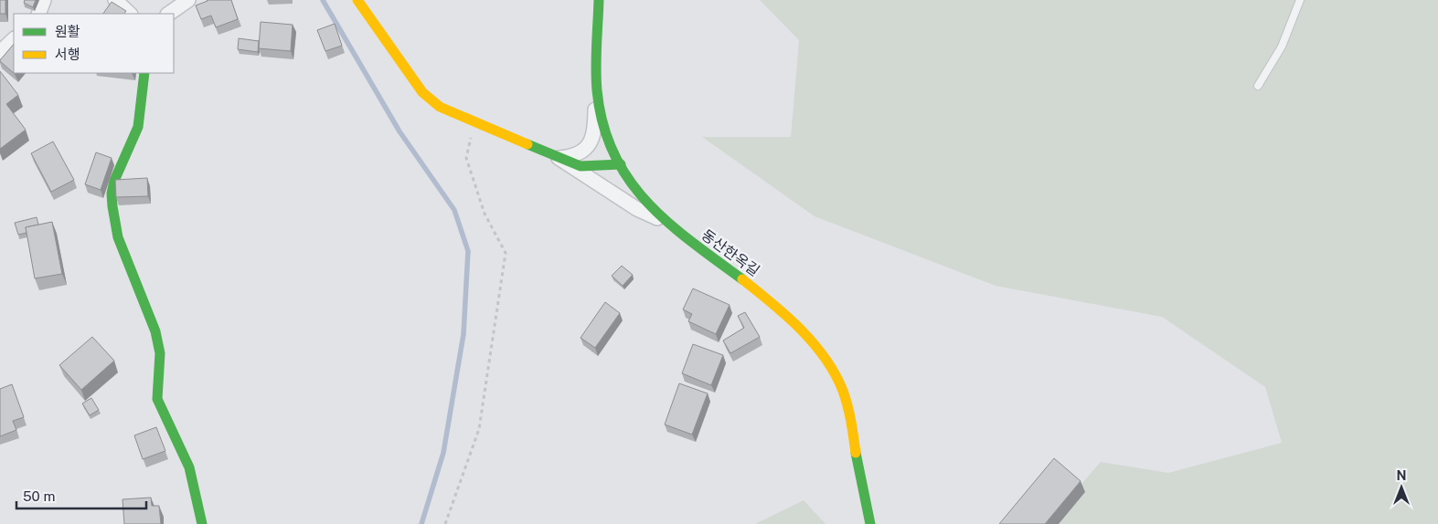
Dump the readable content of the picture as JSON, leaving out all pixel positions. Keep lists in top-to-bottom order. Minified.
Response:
{"streets":{"street":["동산한옥길"]},"legend":["원활","서행"],"scale_bar":"50 m","north":"top"}
